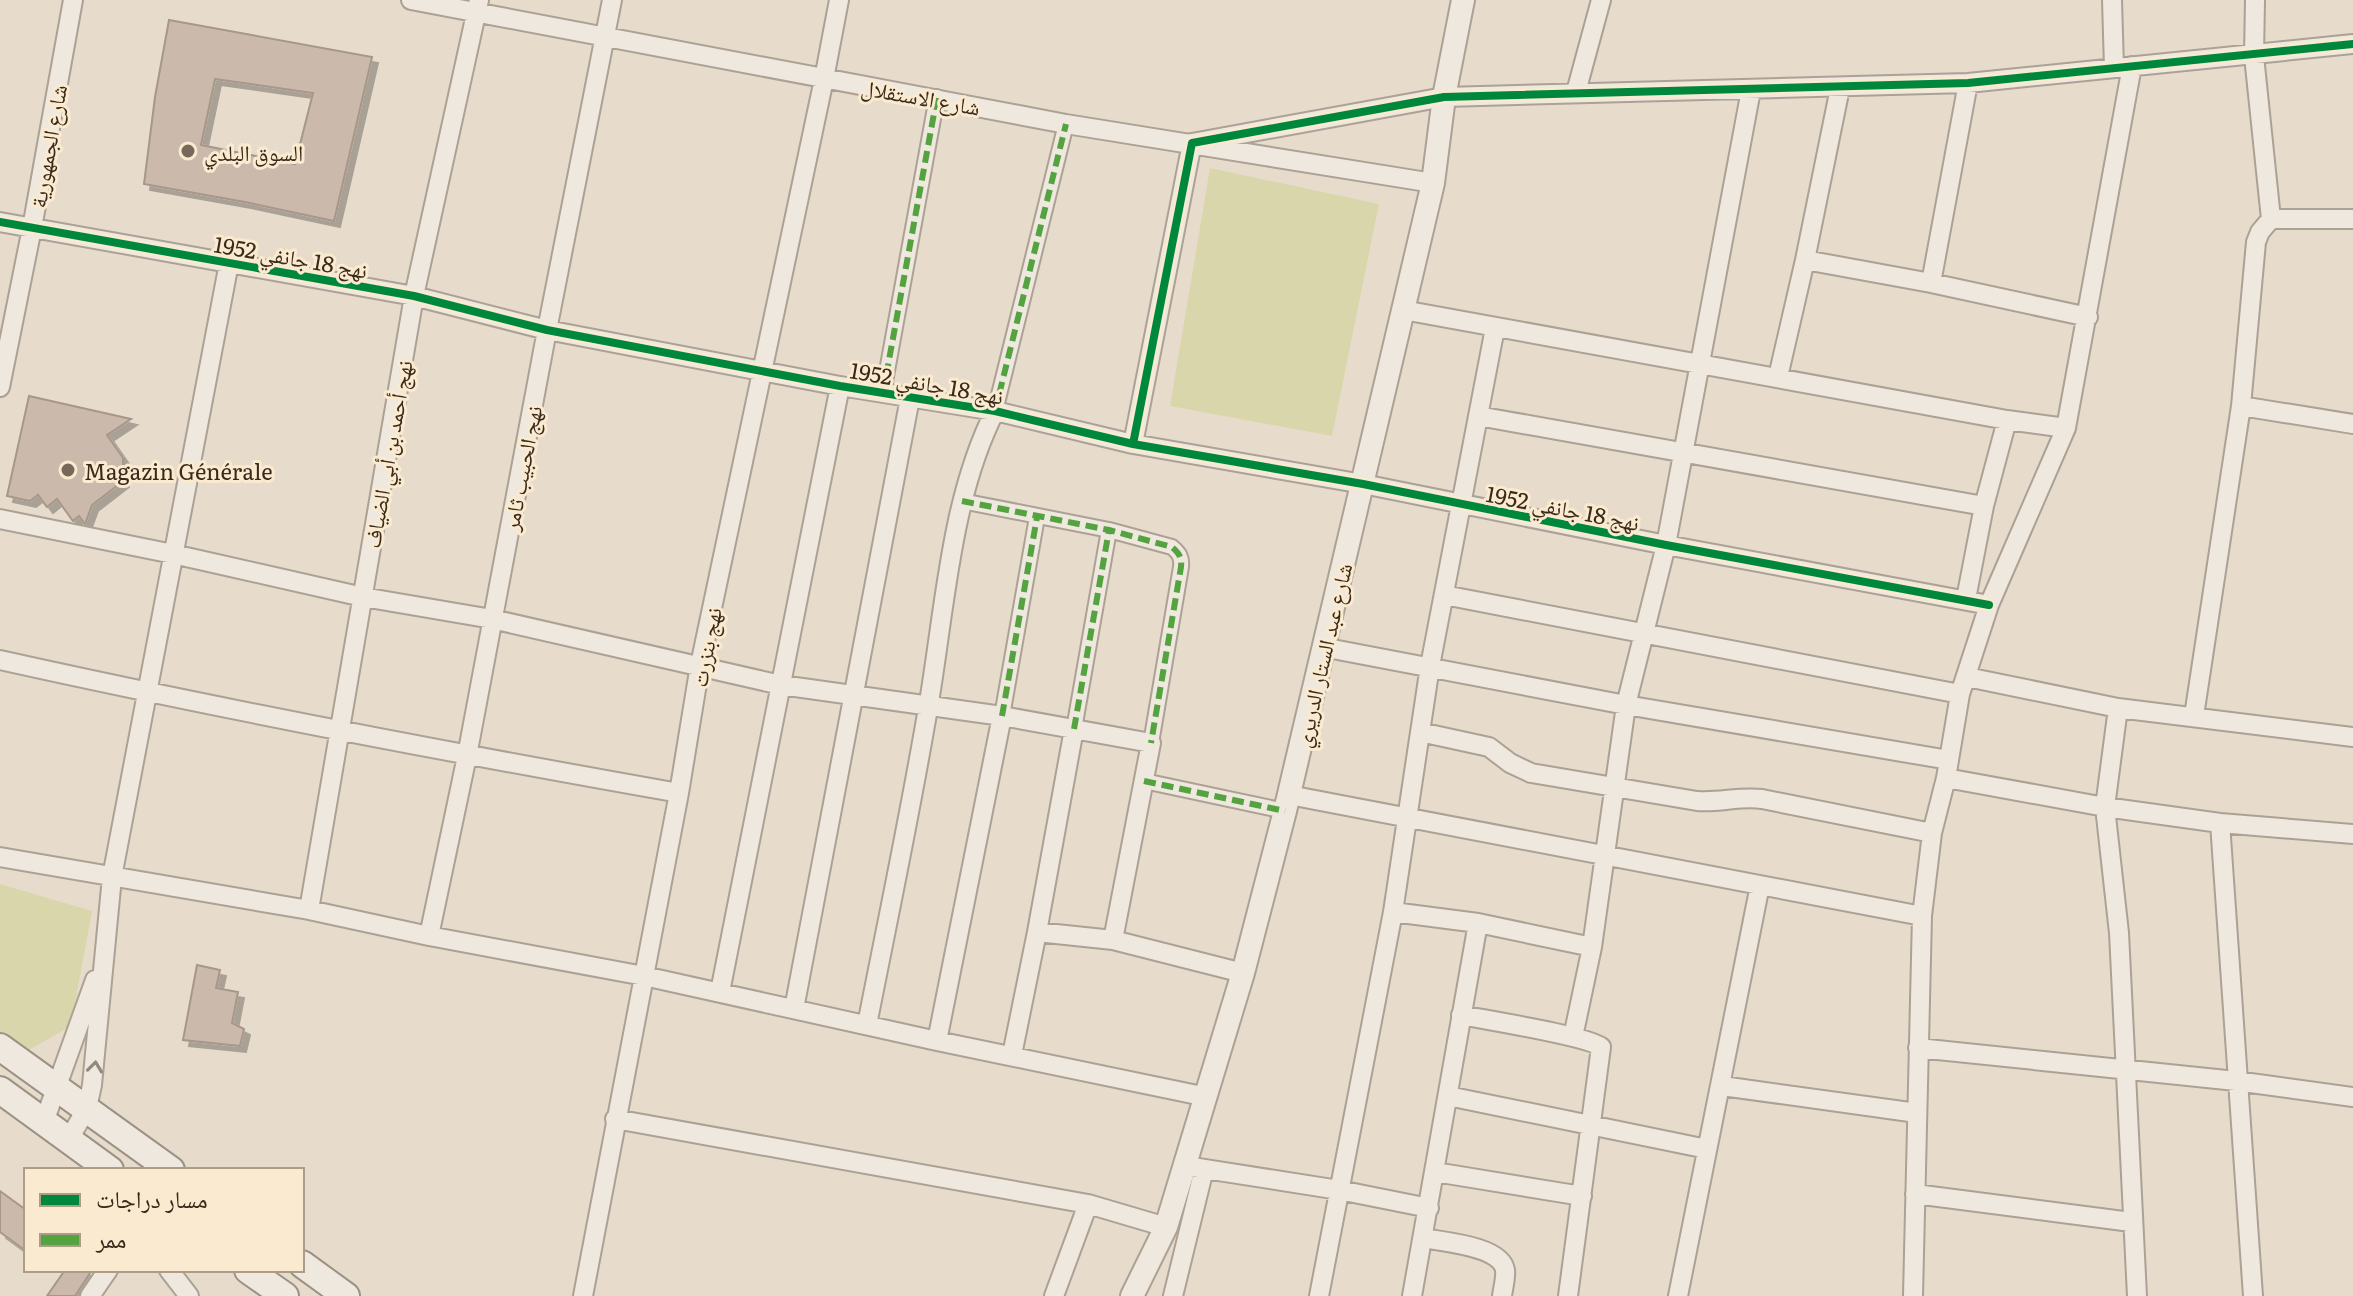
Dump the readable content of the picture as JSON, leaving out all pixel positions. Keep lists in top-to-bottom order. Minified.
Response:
{"streets":{"street":["شارع الاستقلال","شارع الجمهورية","نهج 18 جانفي 1952","نهج أحمد بن أبي الضياف","نهج الحبيب ثامر","نهج بنزرت","شارع عبد الستار الدريري"]},"crossings":[["شارع الاستقلال","نهج أحمد بن أبي الضياف"],["شارع الاستقلال","نهج الحبيب ثامر"],["شارع الاستقلال","نهج بنزرت"],["شارع الاستقلال","شارع عبد الستار الدريري"],["شارع الجمهورية","نهج 18 جانفي 1952"],["نهج 18 جانفي 1952","نهج أحمد بن أبي الضياف"],["نهج 18 جانفي 1952","نهج الحبيب ثامر"],["نهج 18 جانفي 1952","نهج بنزرت"],["نهج 18 جانفي 1952","شارع عبد الستار الدريري"]],"places":["السوق البلدي","Magazin Générale"],"legend":["مسار دراجات","ممر"]}
